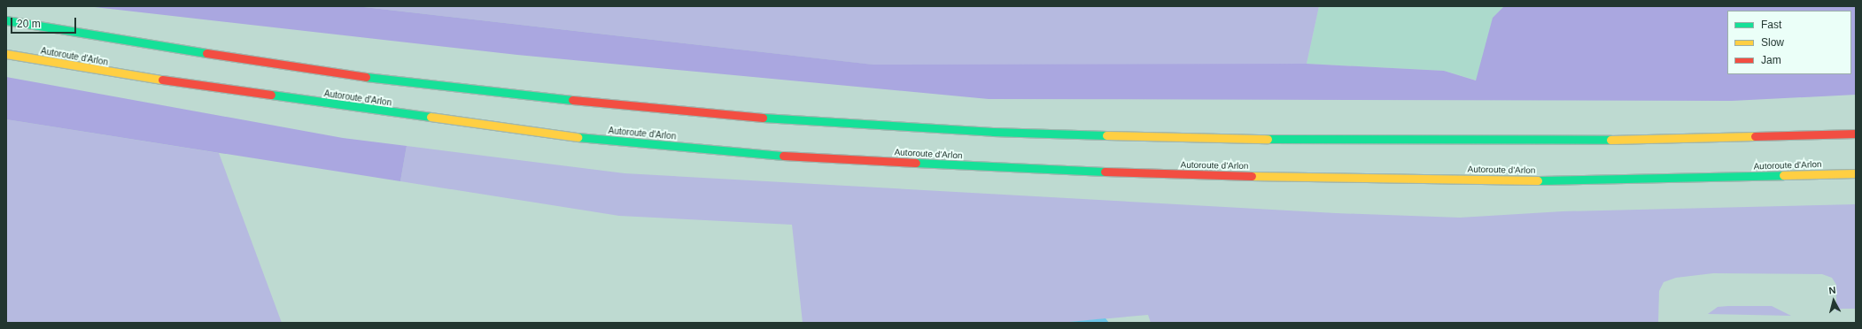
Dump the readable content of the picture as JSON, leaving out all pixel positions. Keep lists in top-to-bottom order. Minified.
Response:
{"streets":{"highway":["Autoroute d'Arlon"]},"legend":["Fast","Slow","Jam"],"scale_bar":"20 m","north":"top"}
